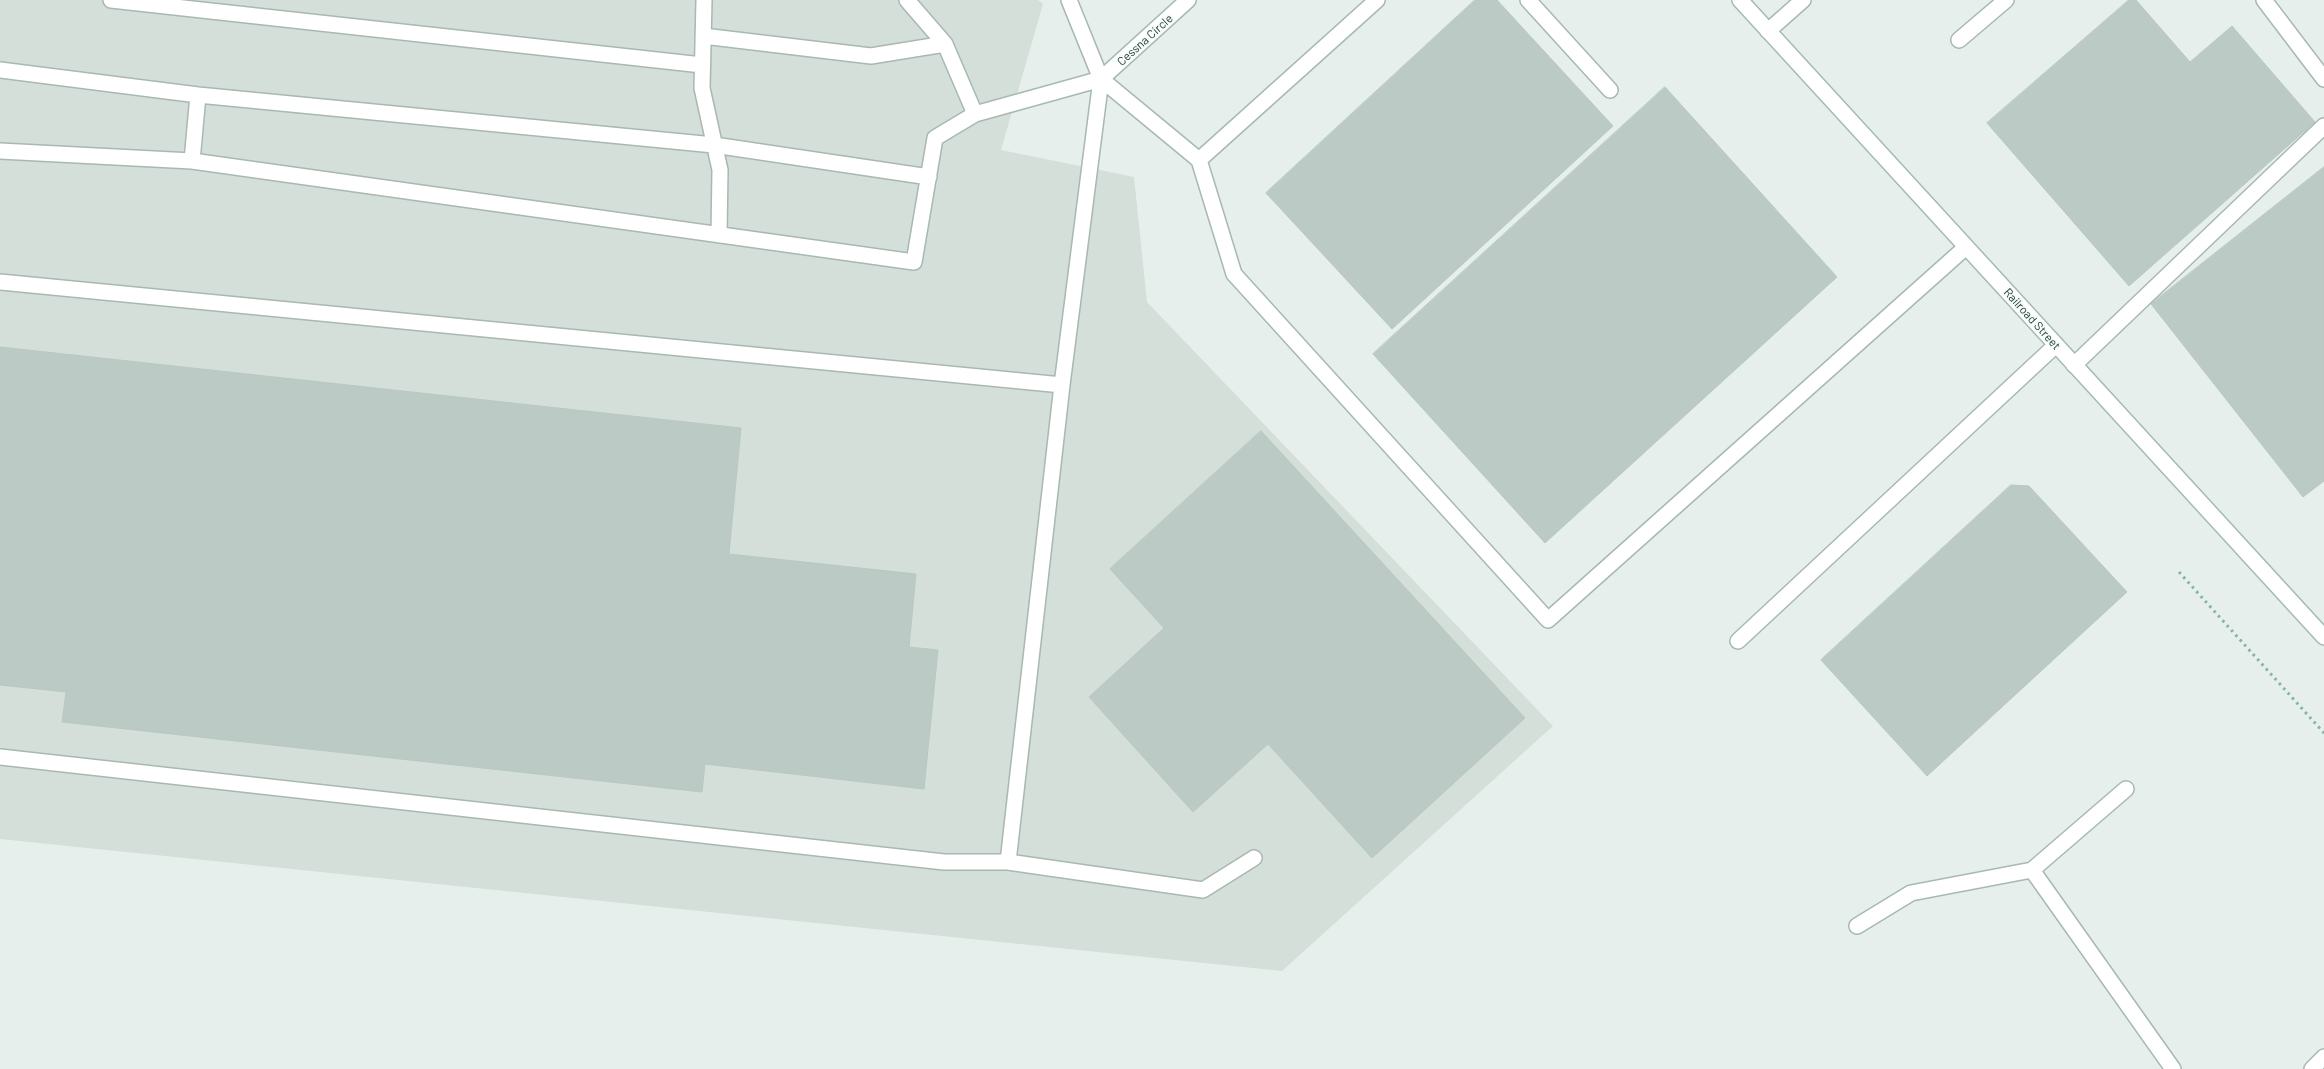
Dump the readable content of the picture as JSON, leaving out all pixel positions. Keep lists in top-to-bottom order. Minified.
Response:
{"streets":{"main road":["Cessna Circle","Railroad Street"]}}
